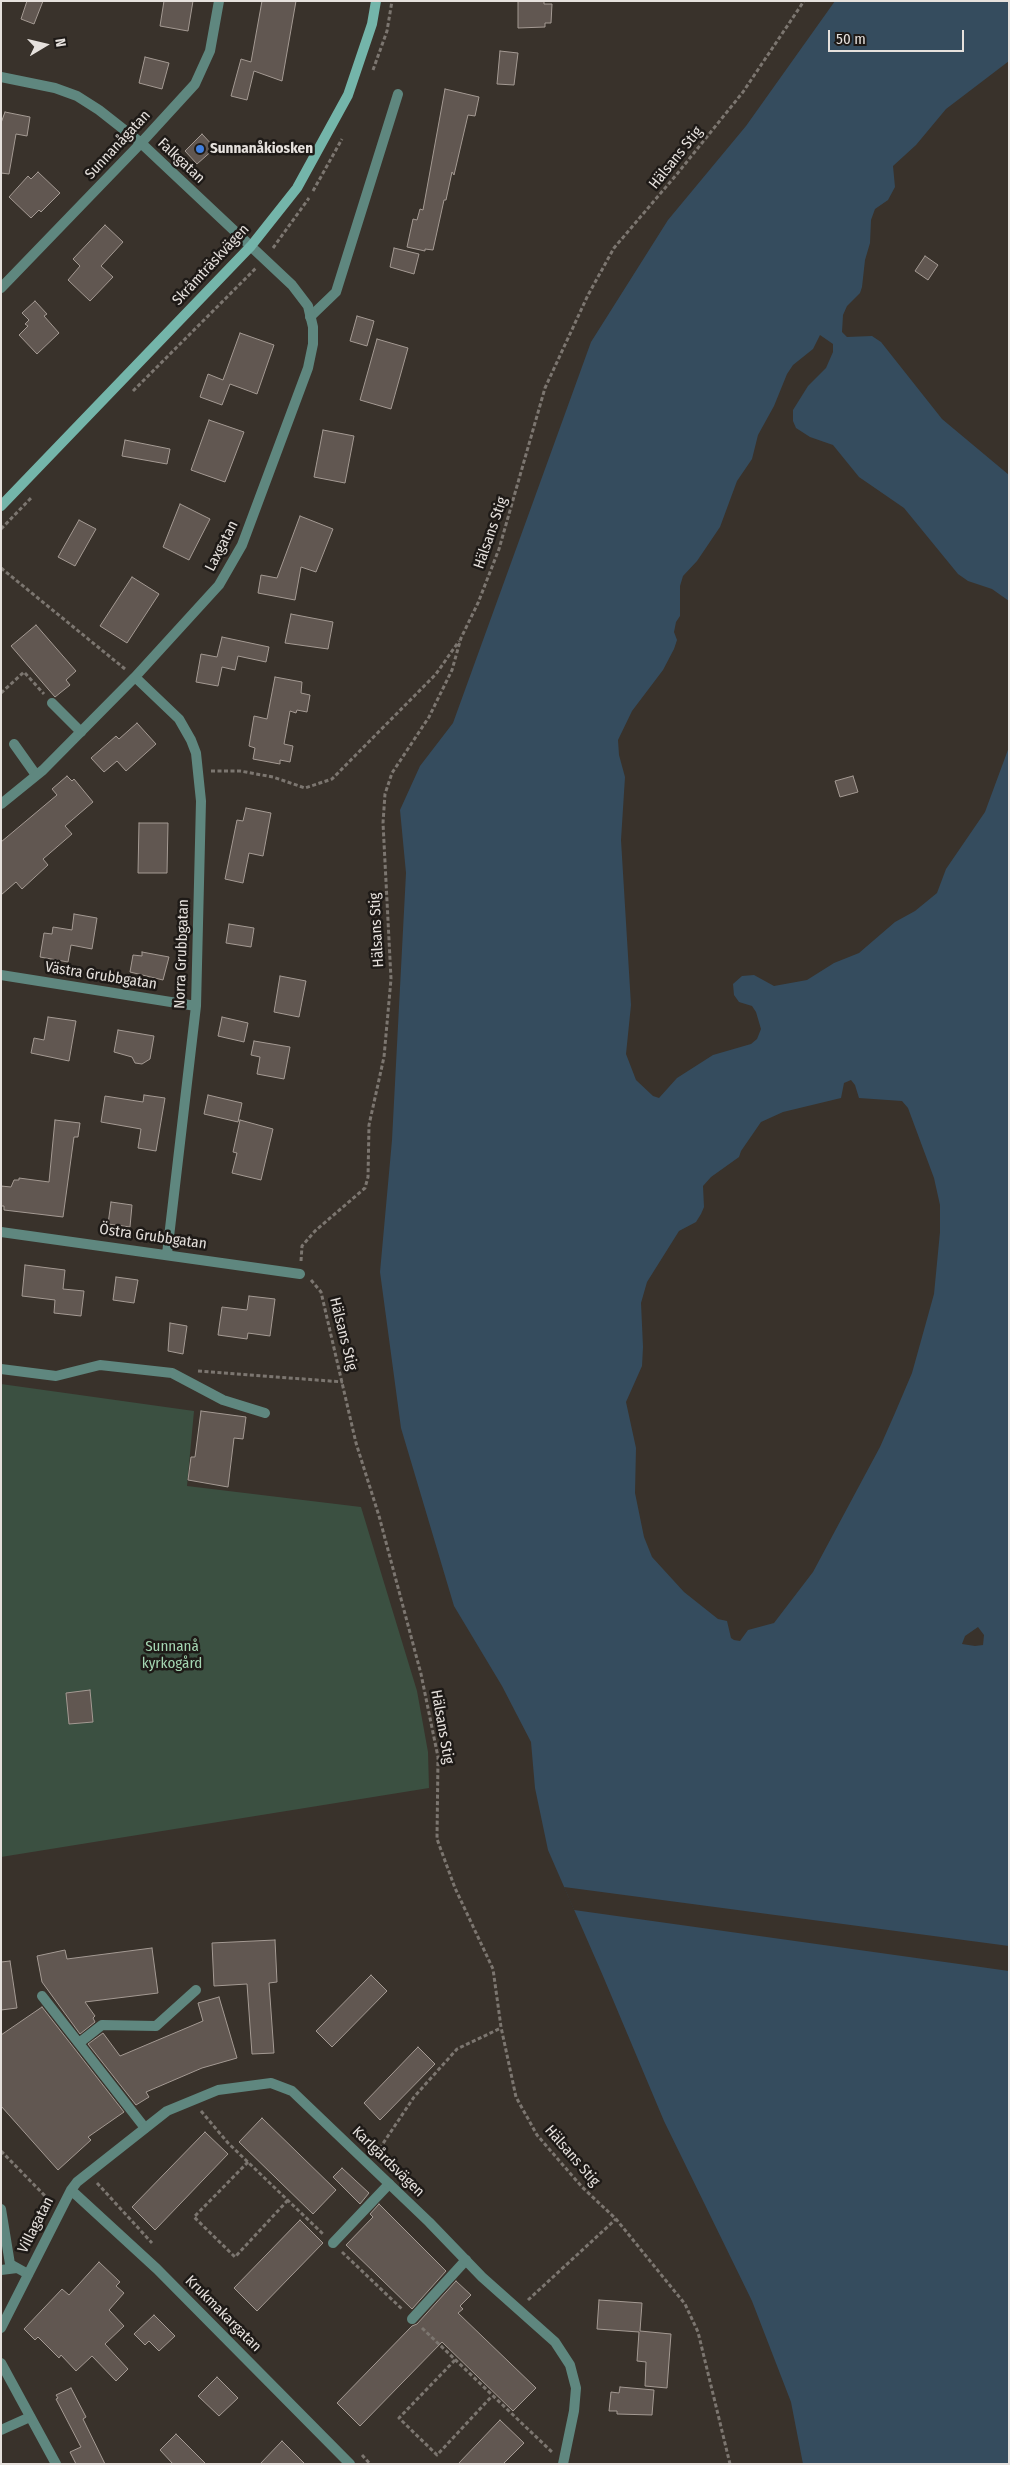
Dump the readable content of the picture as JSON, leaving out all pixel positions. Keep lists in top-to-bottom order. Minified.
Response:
{"streets":{"main road":["Skråmträskvägen"],"street":["Sunnanågatan","Falkgatan","Laxgatan","Norra Grubbgatan","Västra Grubbgatan","Östra Grubbgatan","Karlgårdsvägen","Villagatan","Krukmakargatan"],"path":["Hälsans Stig"]},"crossings":[["Sunnanågatan","Falkgatan"],["Hälsans Stig","Östra Grubbgatan"],["Falkgatan","Skråmträskvägen"],["Falkgatan","Laxgatan"],["Skråmträskvägen","Laxgatan"],["Laxgatan","Norra Grubbgatan"],["Norra Grubbgatan","Västra Grubbgatan"],["Norra Grubbgatan","Östra Grubbgatan"],["Karlgårdsvägen","Villagatan"],["Karlgårdsvägen","Krukmakargatan"],["Villagatan","Krukmakargatan"]],"parks":["Sunnanå kyrkogård"],"places":["Sunnanåkiosken"],"scale_bar":"50 m","north":"right"}
